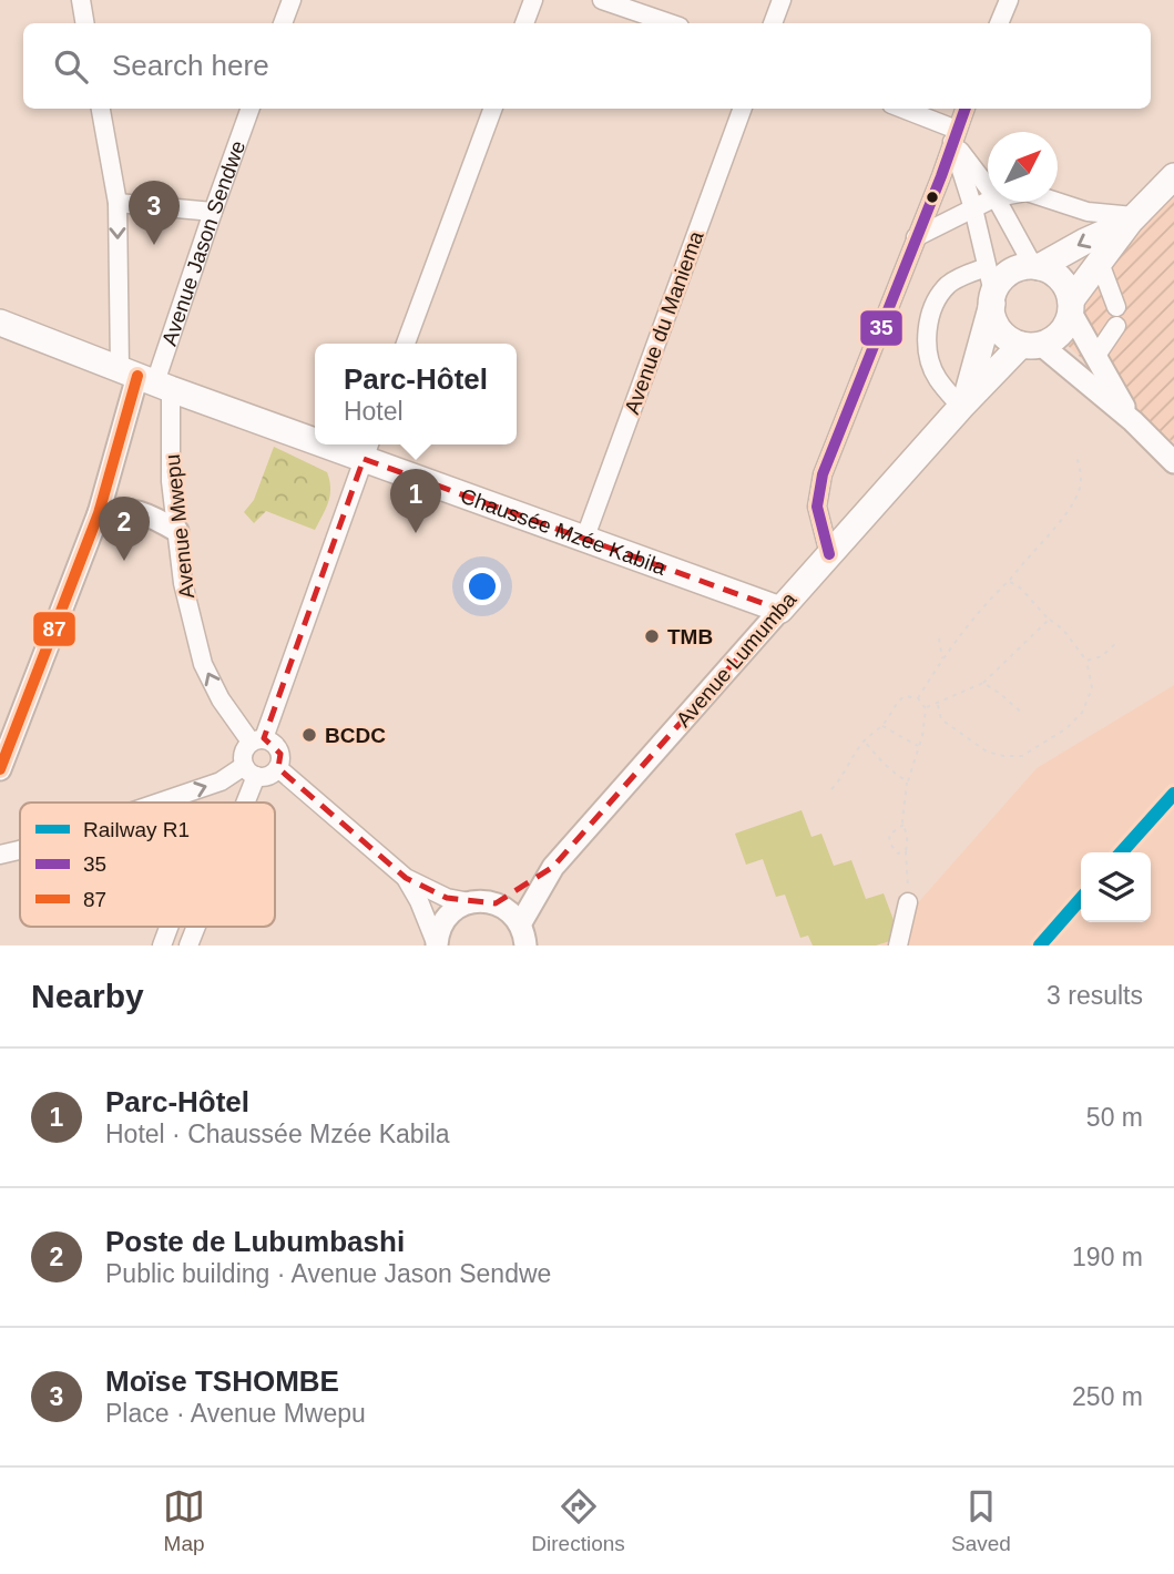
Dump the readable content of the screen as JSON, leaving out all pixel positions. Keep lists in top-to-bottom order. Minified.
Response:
{"streets":{"highway":["Chaussée Mzée Kabila","Avenue Lumumba"],"main road":["Avenue Jason Sendwe"],"street":["Avenue du Maniema","Avenue Mwepu"]},"crossings":[["Avenue Jason Sendwe","Avenue Mwepu"],["Avenue Jason Sendwe","Chaussée Mzée Kabila"],["Avenue du Maniema","Chaussée Mzée Kabila"],["Avenue Mwepu","Chaussée Mzée Kabila"],["Chaussée Mzée Kabila","Avenue Lumumba"]],"places":["TMB","BCDC"],"lines":["transit line 35","transit line 87","rail line R1"],"legend":["Railway R1","35","87"],"north":"top right","page":{"search":"Search here","pins":["3","1","2"],"popup":["Parc-Hôtel","Hotel"],"heading":["Nearby","3 results"],"list":[{"mark":"1","name":"Parc-Hôtel","note":"Hotel · Chaussée Mzée Kabila","value":"50 m"},{"mark":"2","name":"Poste de Lubumbashi","note":"Public building · Avenue Jason Sendwe","value":"190 m"},{"mark":"3","name":"Moïse TSHOMBE","note":"Place · Avenue Mwepu","value":"250 m"}],"nav":["Map","Directions","Saved"]}}
